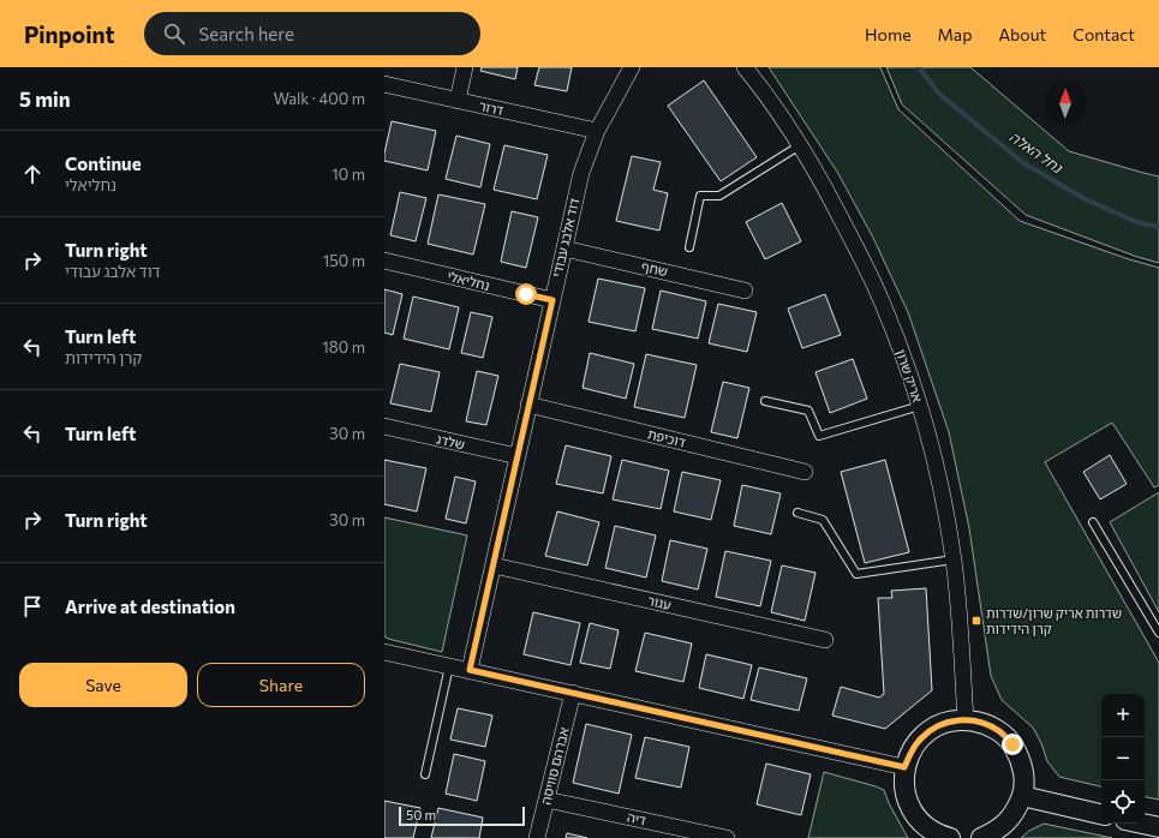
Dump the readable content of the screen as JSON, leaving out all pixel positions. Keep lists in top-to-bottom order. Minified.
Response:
{"streets":{"street":["דרור","דוד אלבג עבודי","שחף","נחליאלי","אריק שרון","דוכיפת","שלדג","עגור","אברהם סוויסה","דיה"]},"crossings":[["דרור","דוד אלבג עבודי"],["דוד אלבג עבודי","שחף"],["דוד אלבג עבודי","נחליאלי"],["דוד אלבג עבודי","דוכיפת"],["דוד אלבג עבודי","שלדג"],["דוד אלבג עבודי","עגור"],["אברהם סוויסה","דיה"]],"water":["נחל האלה"],"places":{"transit":["שדרות אריק שרון/שדרות קרן הידידות"]},"scale_bar":"50 m","north":"top","page":{"header":"Pinpoint","search":"Search here","nav":["Home","Map","About","Contact"],"heading":["5 min","Walk · 400 m"],"list":[["Continue","נחליאלי","10 m"],["Turn right","דוד אלבג עבודי","150 m"],["Turn left","קרן הידידות","180 m"],["Turn left","30 m"],["Turn right","30 m"],"Arrive at destination"],"buttons":["Save","Share"],"map_buttons":["+","−"],"scale":"50 m"}}
